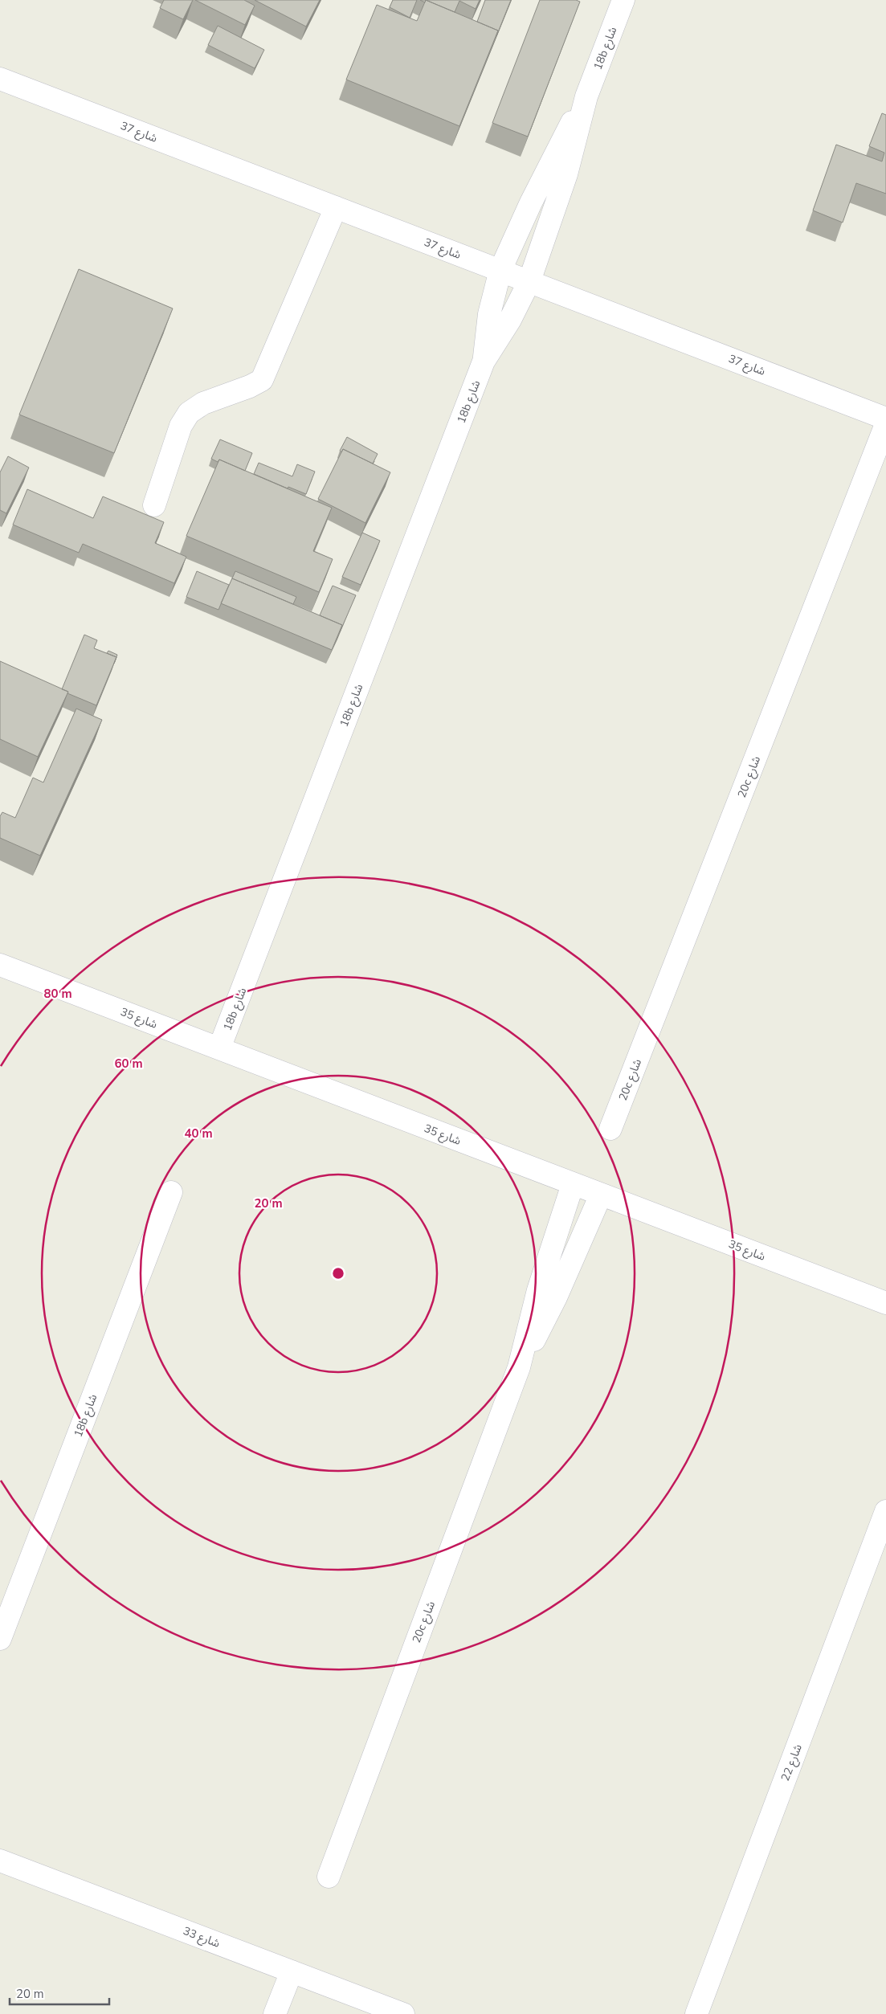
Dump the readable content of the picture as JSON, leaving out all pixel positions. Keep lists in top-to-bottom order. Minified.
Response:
{"streets":{"street":["18b شارع","شارع 37","20c شارع","شارع 35","شارع 22","شارع 33"]},"crossings":[["18b شارع","شارع 37"],["18b شارع","شارع 35"],["20c شارع","شارع 35"]],"scale_bar":"20 m","rings":["80 m","60 m","40 m","20 m"]}
